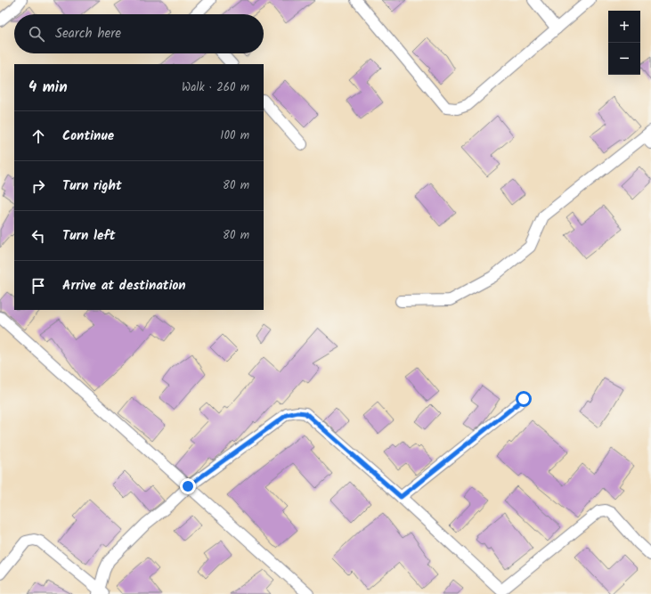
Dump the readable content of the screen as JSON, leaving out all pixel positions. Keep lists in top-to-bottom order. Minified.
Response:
{"page":{"map_buttons":["+","−"],"search":"Search here","heading":["4 min","Walk · 260 m"],"list":[["Continue","100 m"],["Turn right","80 m"],["Turn left","80 m"],"Arrive at destination"]}}
